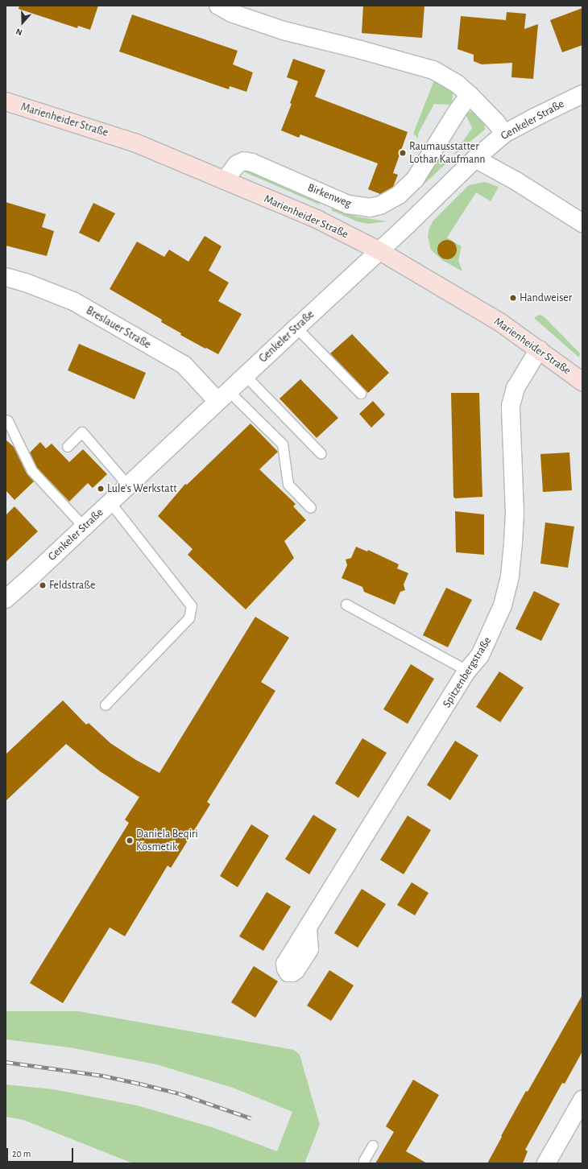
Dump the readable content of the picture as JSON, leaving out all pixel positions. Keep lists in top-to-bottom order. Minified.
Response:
{"streets":{"main road":["Marienheider Straße"],"street":["Genkeler Straße","Birkenweg","Breslauer Straße","Spitzenbergstraße"]},"crossings":[["Marienheider Straße","Genkeler Straße"],["Marienheider Straße","Birkenweg"],["Marienheider Straße","Spitzenbergstraße"],["Genkeler Straße","Breslauer Straße"]],"places":["Raumausstatter Lothar Kaufmann","Handweiser","Lule's Werkstatt","Feldstraße","Daniela Beqiri Kosmetik"],"scale_bar":"20 m","north":"bottom"}
